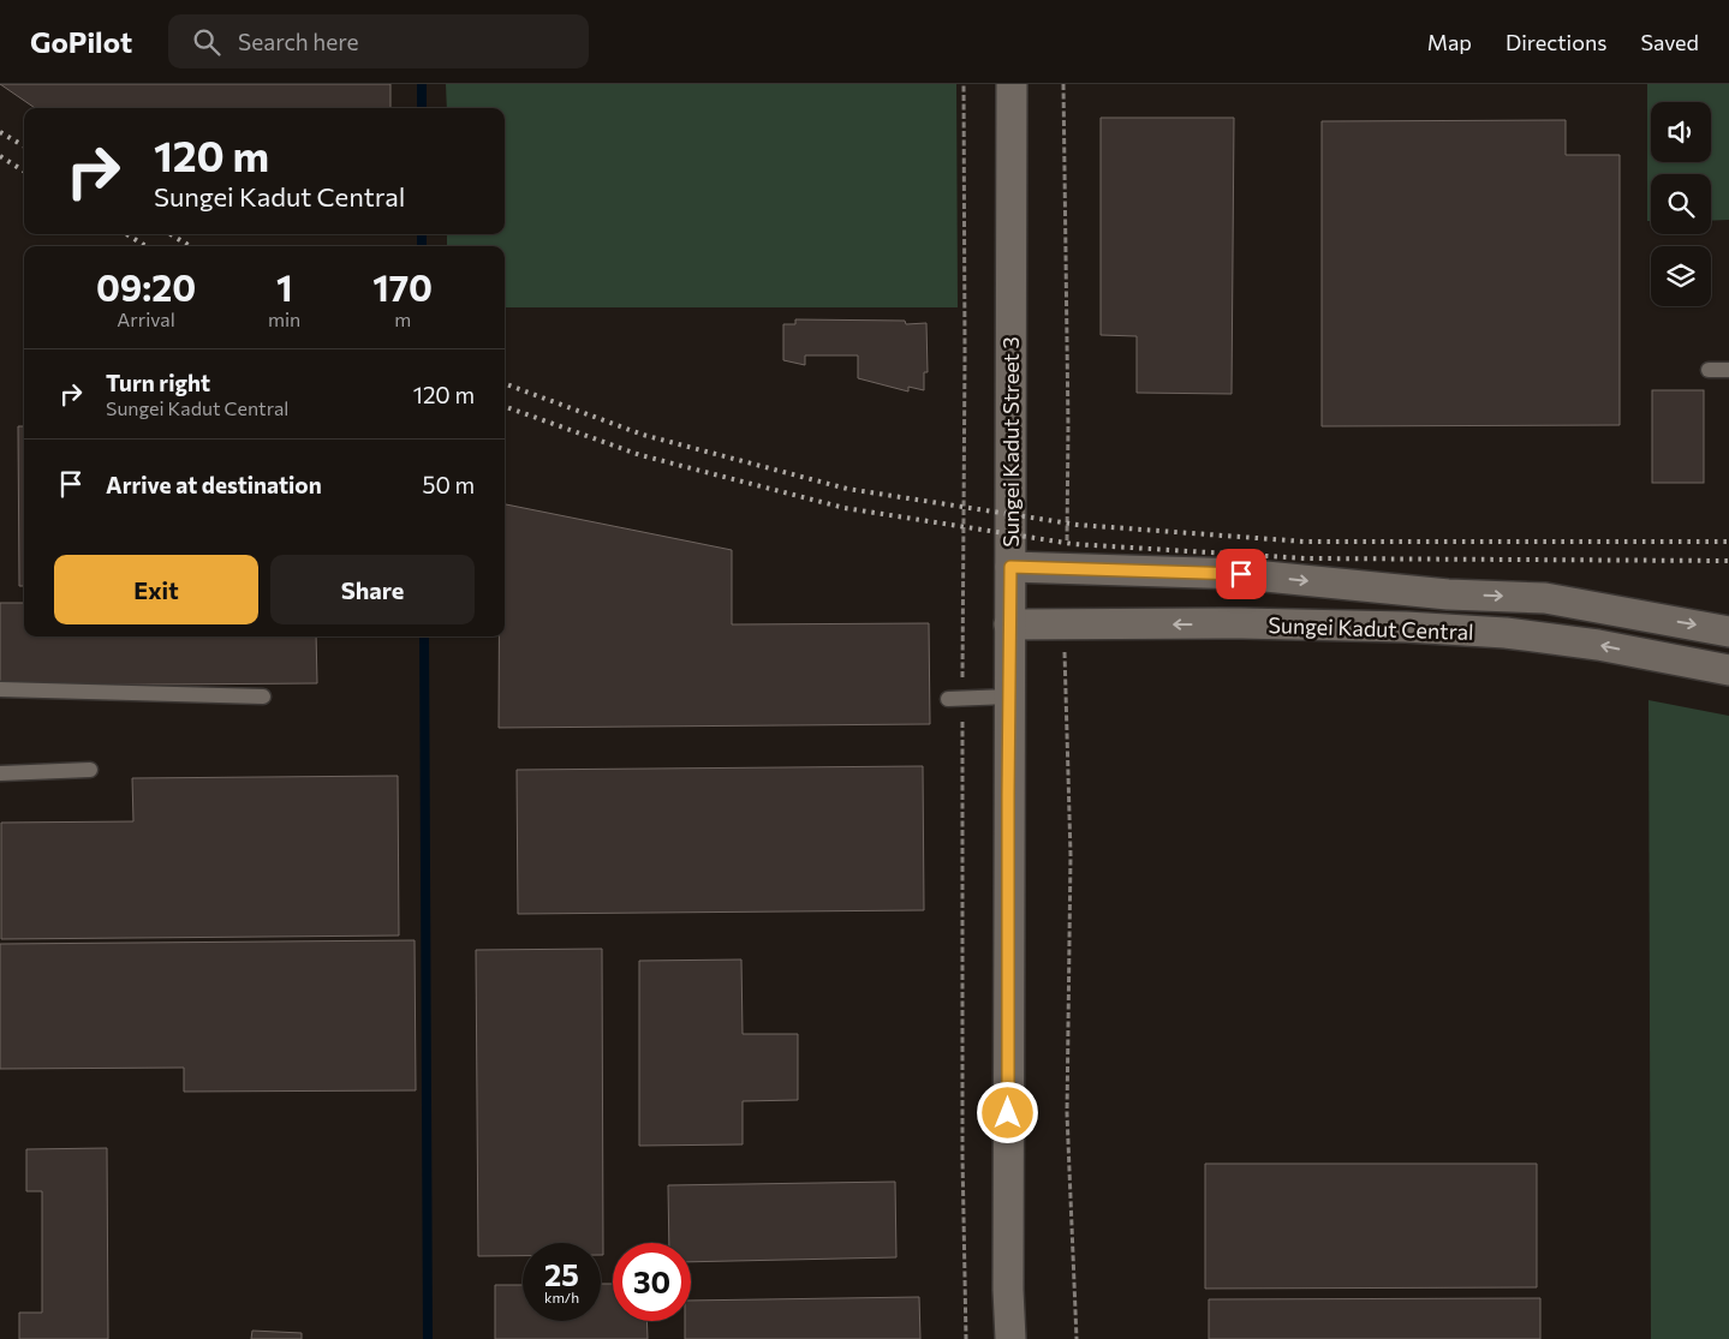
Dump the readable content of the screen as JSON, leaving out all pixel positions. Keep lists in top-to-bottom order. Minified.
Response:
{"streets":{"street":["Sungei Kadut Street 3","Sungei Kadut Central"]},"crossings":[["Sungei Kadut Street 3","Sungei Kadut Central"]],"page":{"header":"GoPilot","search":"Search here","nav":["Map","Directions","Saved"],"turn":["120 m","Sungei Kadut Central"],"eta":["09:20","Arrival","1","min","170","m"],"list":[{"name":"Turn right","note":"Sungei Kadut Central","value":"120 m"},{"name":"Arrive at destination","value":"50 m"}],"buttons":["Exit","Share"],"speed":"25 km/h","limit":"30"}}
